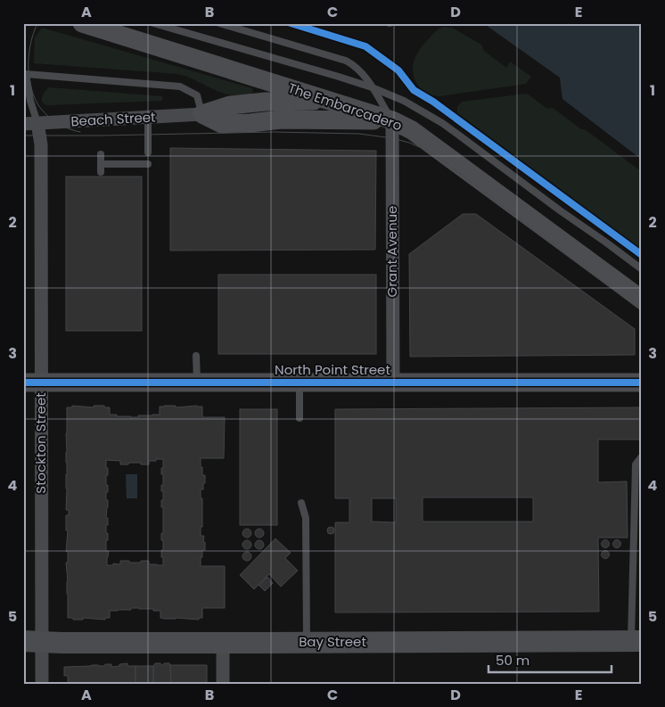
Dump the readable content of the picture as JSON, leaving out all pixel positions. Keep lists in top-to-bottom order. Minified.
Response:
{"streets":{"main road":["Bay Street"],"street":["The Embarcadero","Beach Street","Grant Avenue","North Point Street","Stockton Street"]},"crossings":[["The Embarcadero","Grant Avenue"],["Beach Street","Stockton Street"],["Grant Avenue","North Point Street"],["North Point Street","Stockton Street"],["Stockton Street","Bay Street"]],"scale_bar":"50 m","grid":{"columns":["A","B","C","D","E"],"rows":["1","2","3","4","5"]}}
